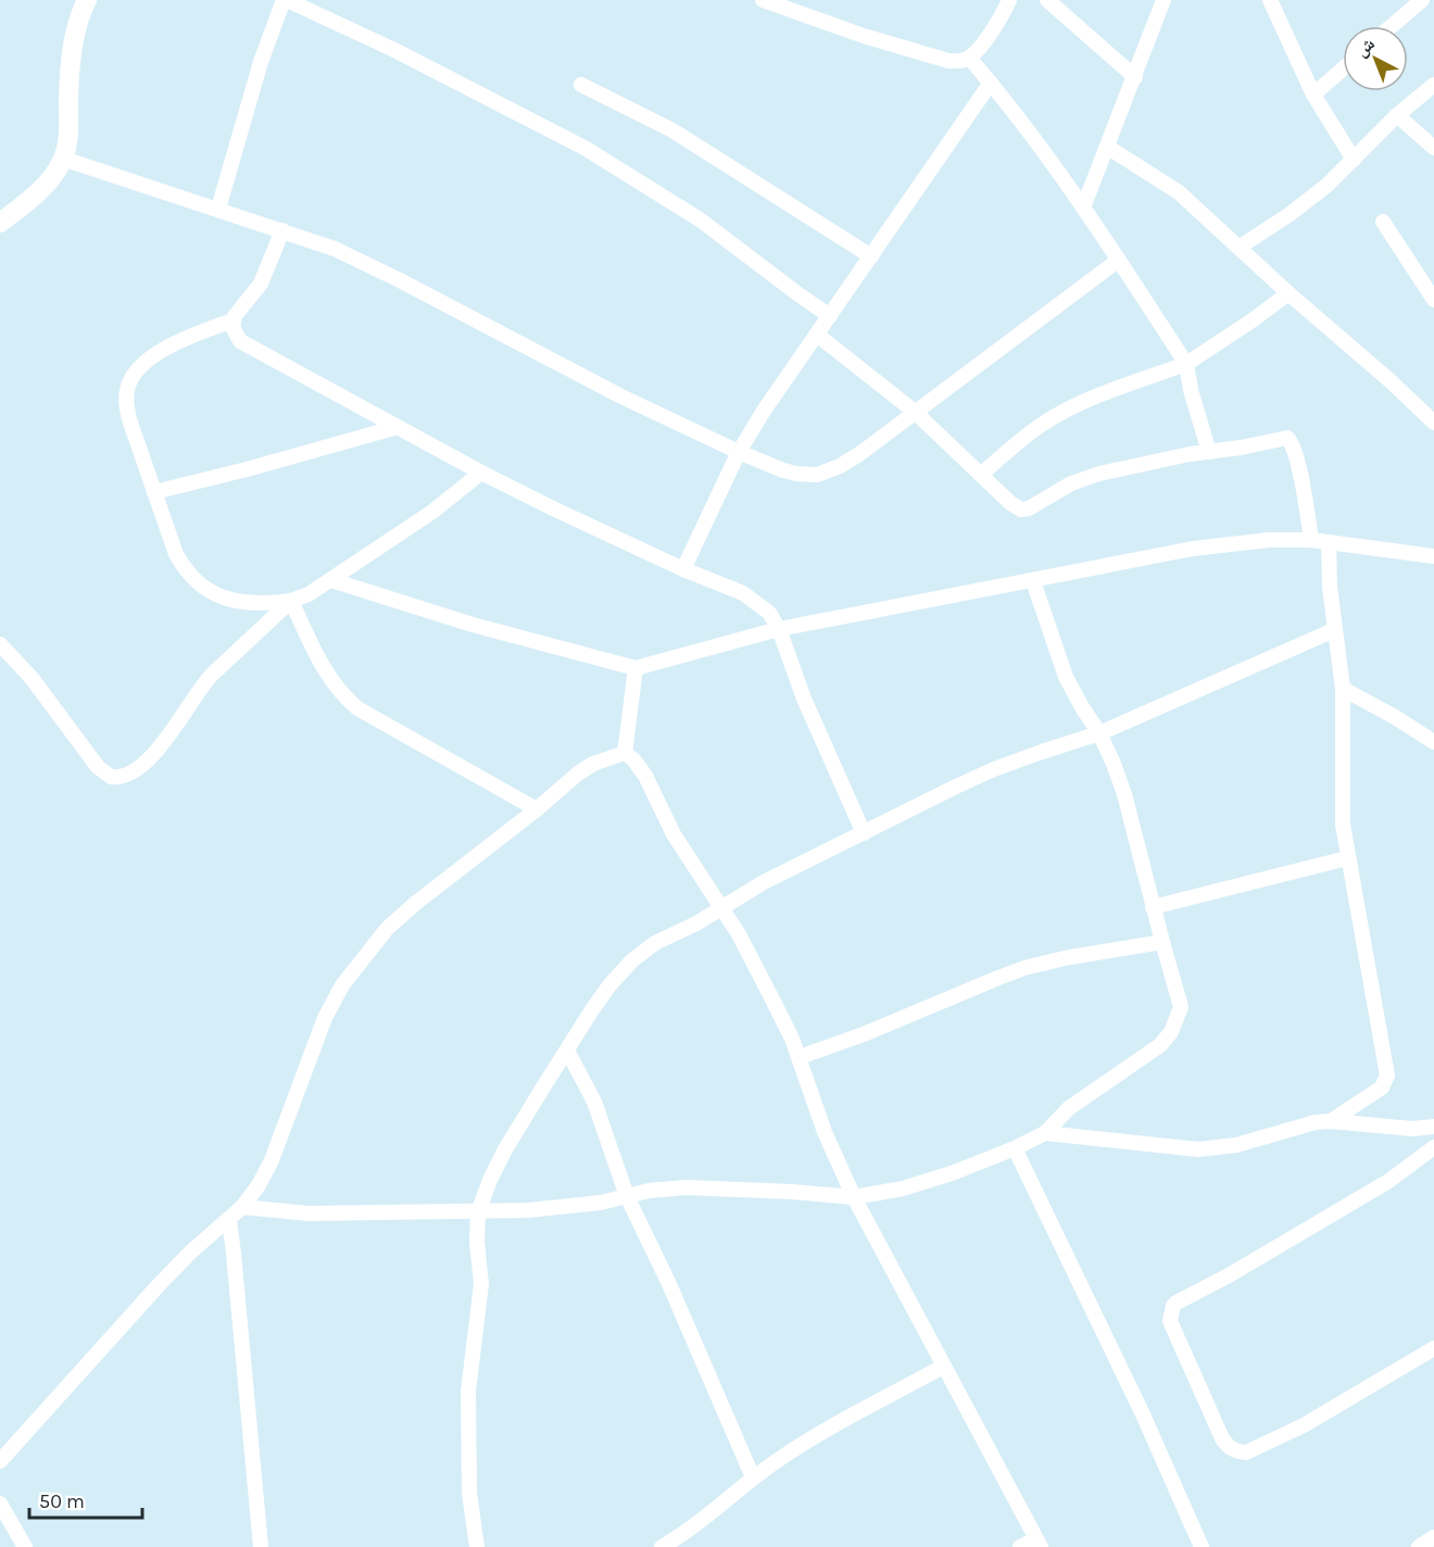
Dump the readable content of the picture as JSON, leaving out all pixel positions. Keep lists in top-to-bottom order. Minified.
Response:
{"scale_bar":"50 m","north":"top left"}
